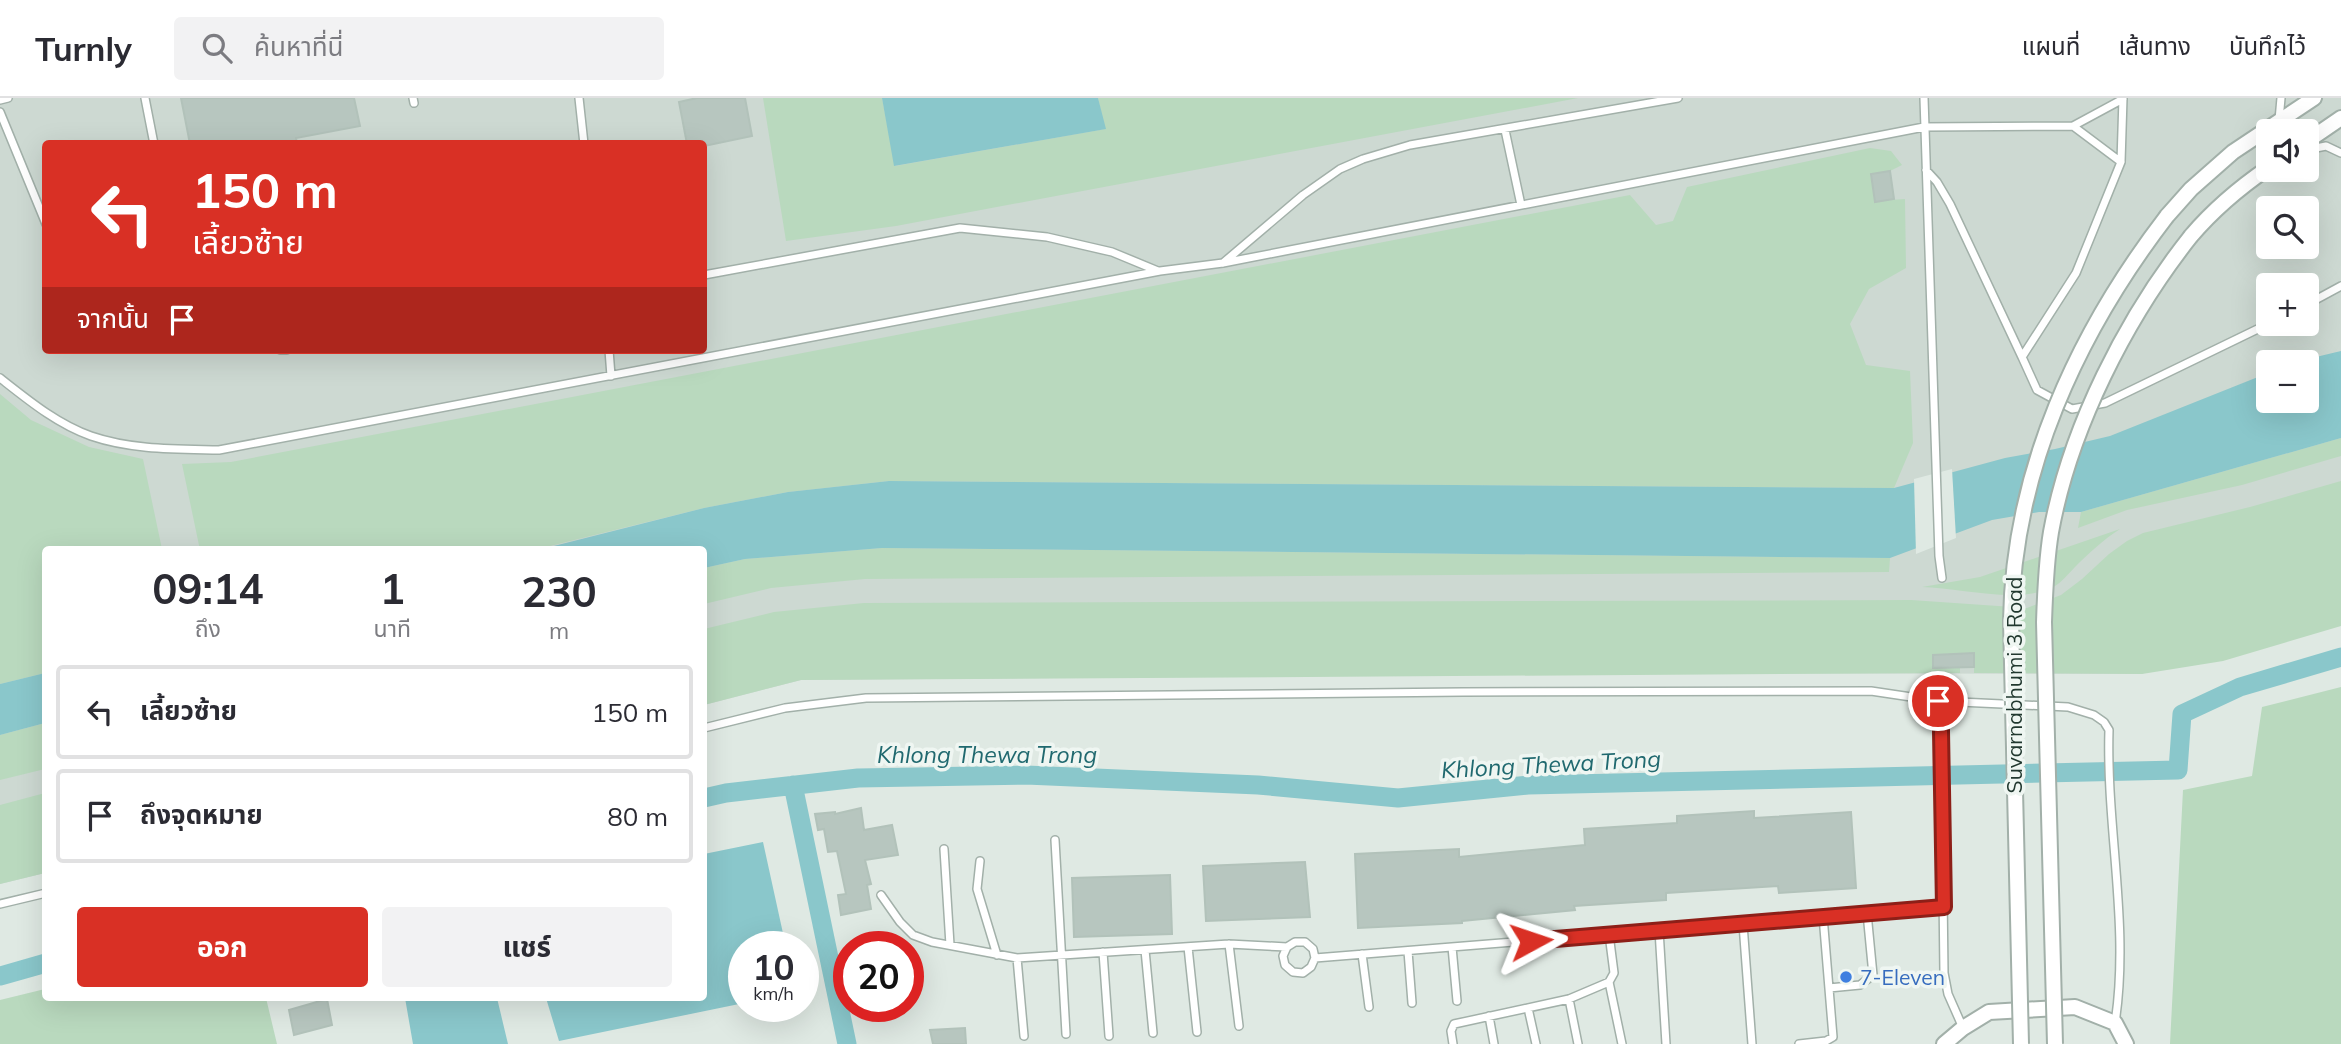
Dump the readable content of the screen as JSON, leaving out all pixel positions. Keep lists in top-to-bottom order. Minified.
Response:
{"streets":{"street":["Suvarnabhumi 3 Road"]},"water":["Khlong Thewa Trong"],"places":["7-Eleven"],"page":{"header":"Turnly","search":"ค้นหาที่นี่","nav":["แผนที่","เส้นทาง","บันทึกไว้"],"map_buttons":["+","−"],"turn":["150 m","เลี้ยวซ้าย"],"then":"จากนั้น","eta":["09:14","ถึง","1","นาที","230","m"],"list":[{"name":"เลี้ยวซ้าย","value":"150 m"},{"name":"ถึงจุดหมาย","value":"80 m"}],"buttons":["ออก","แชร์"],"speed":"10 km/h","limit":"20"}}
